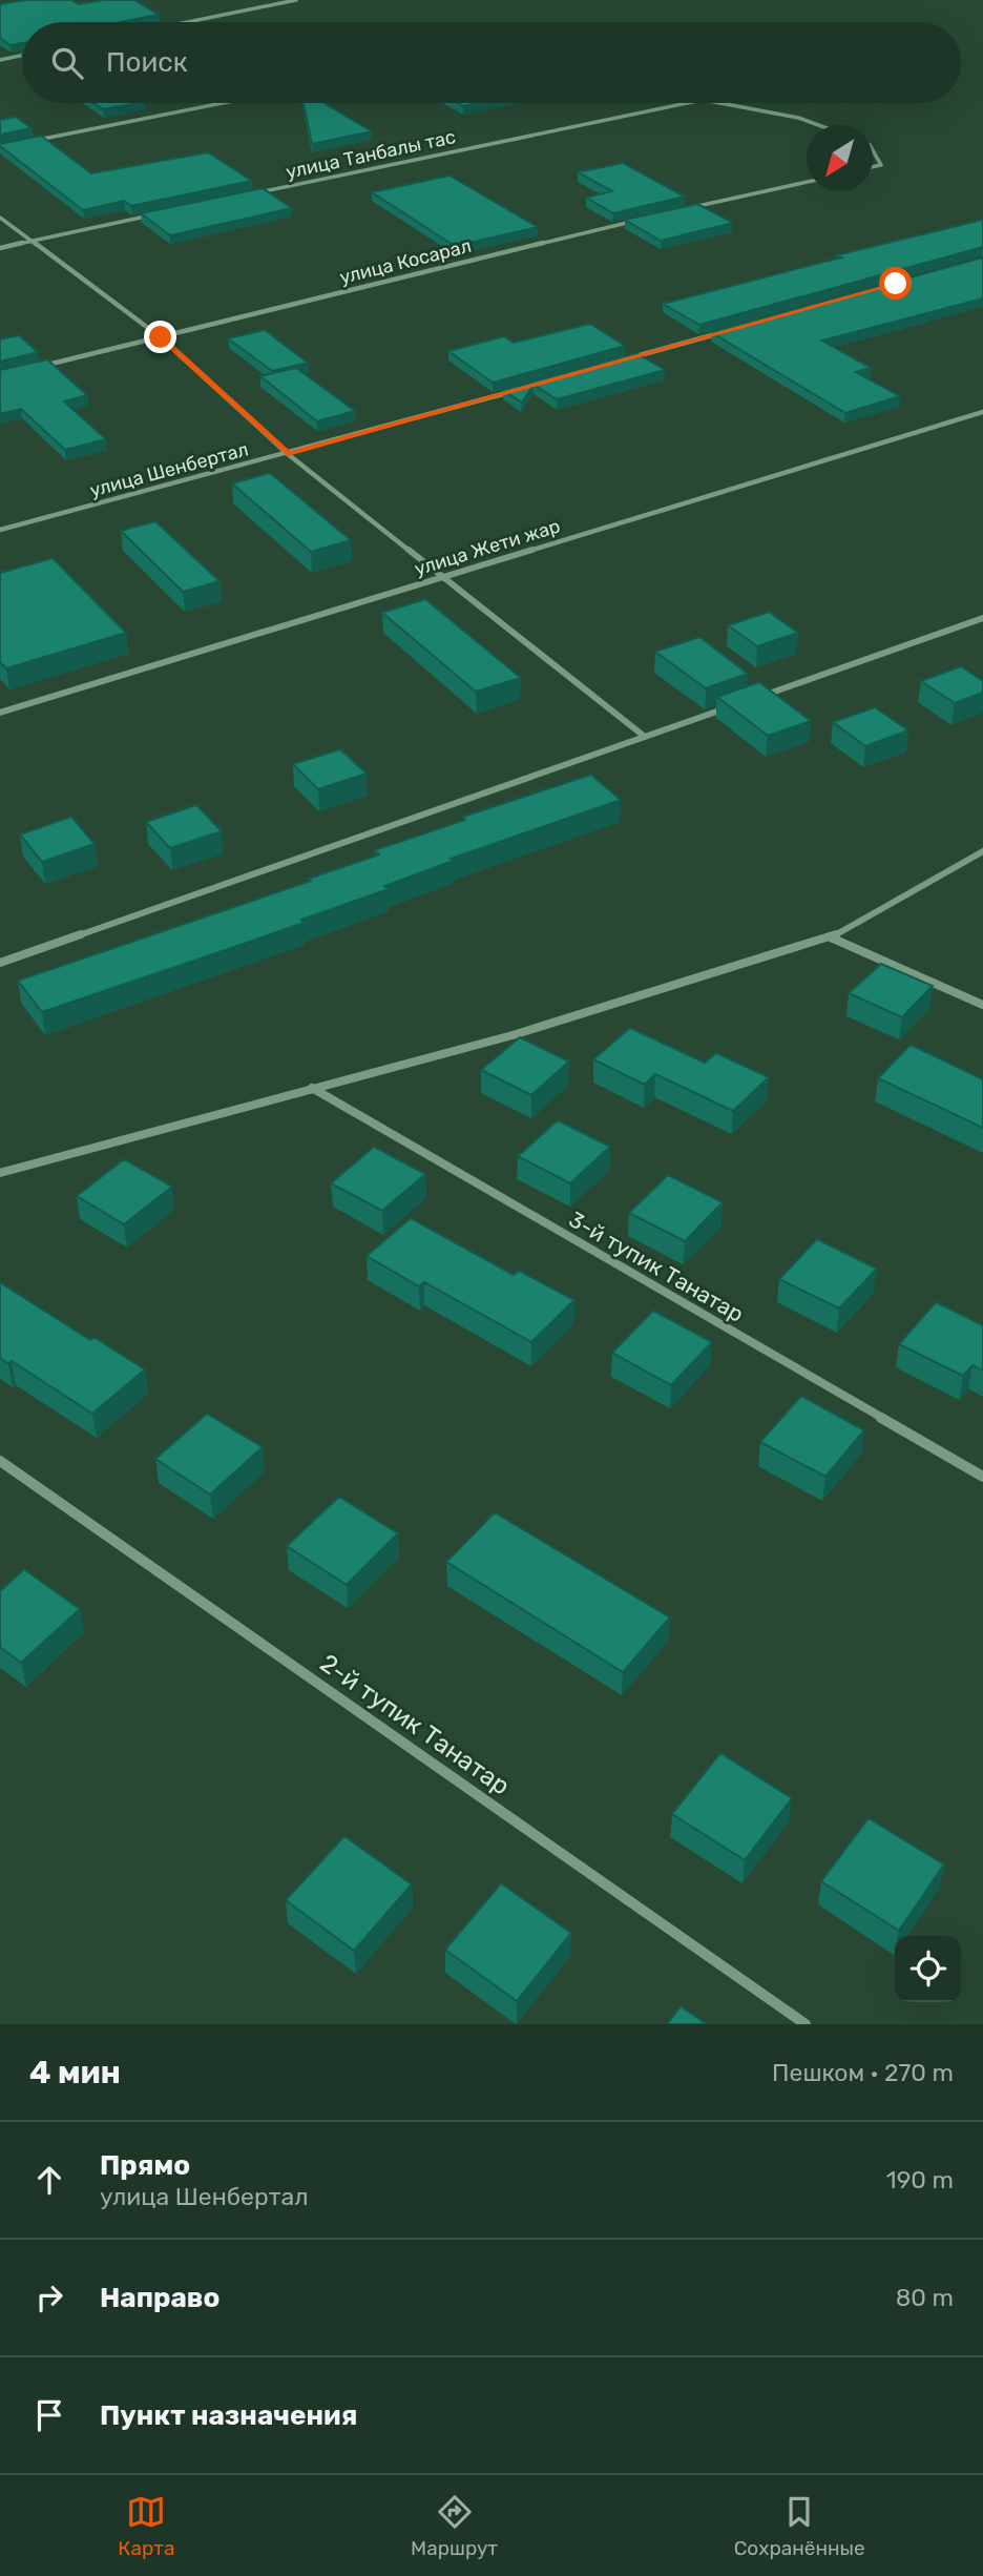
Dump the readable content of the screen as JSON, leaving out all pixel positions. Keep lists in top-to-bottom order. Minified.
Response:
{"streets":{"street":["улица Танбалы тас","улица Косарал","улица Шенбертал","улица Жети жар","3-й тупик Танатар","2-й тупик Танатар"]},"north":"bottom left","page":{"search":"Поиск","heading":["4 мин","Пешком · 270 m"],"list":[["Прямо","улица Шенбертал","190 m"],["Направо","80 m"],"Пункт назначения"],"nav":["Карта","Маршрут","Сохранённые"]}}
